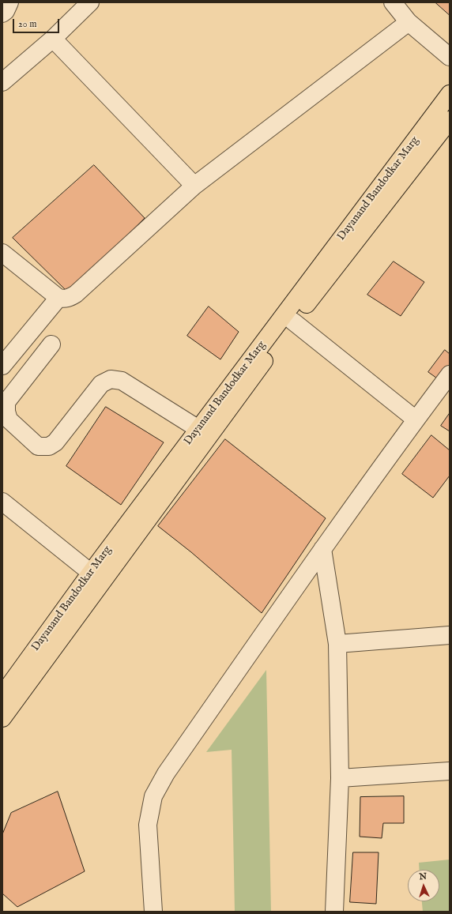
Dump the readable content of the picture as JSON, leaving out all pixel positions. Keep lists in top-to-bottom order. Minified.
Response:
{"streets":{"main road":["Dayanand Bandodkar Marg"]},"scale_bar":"20 m","north":"top"}
